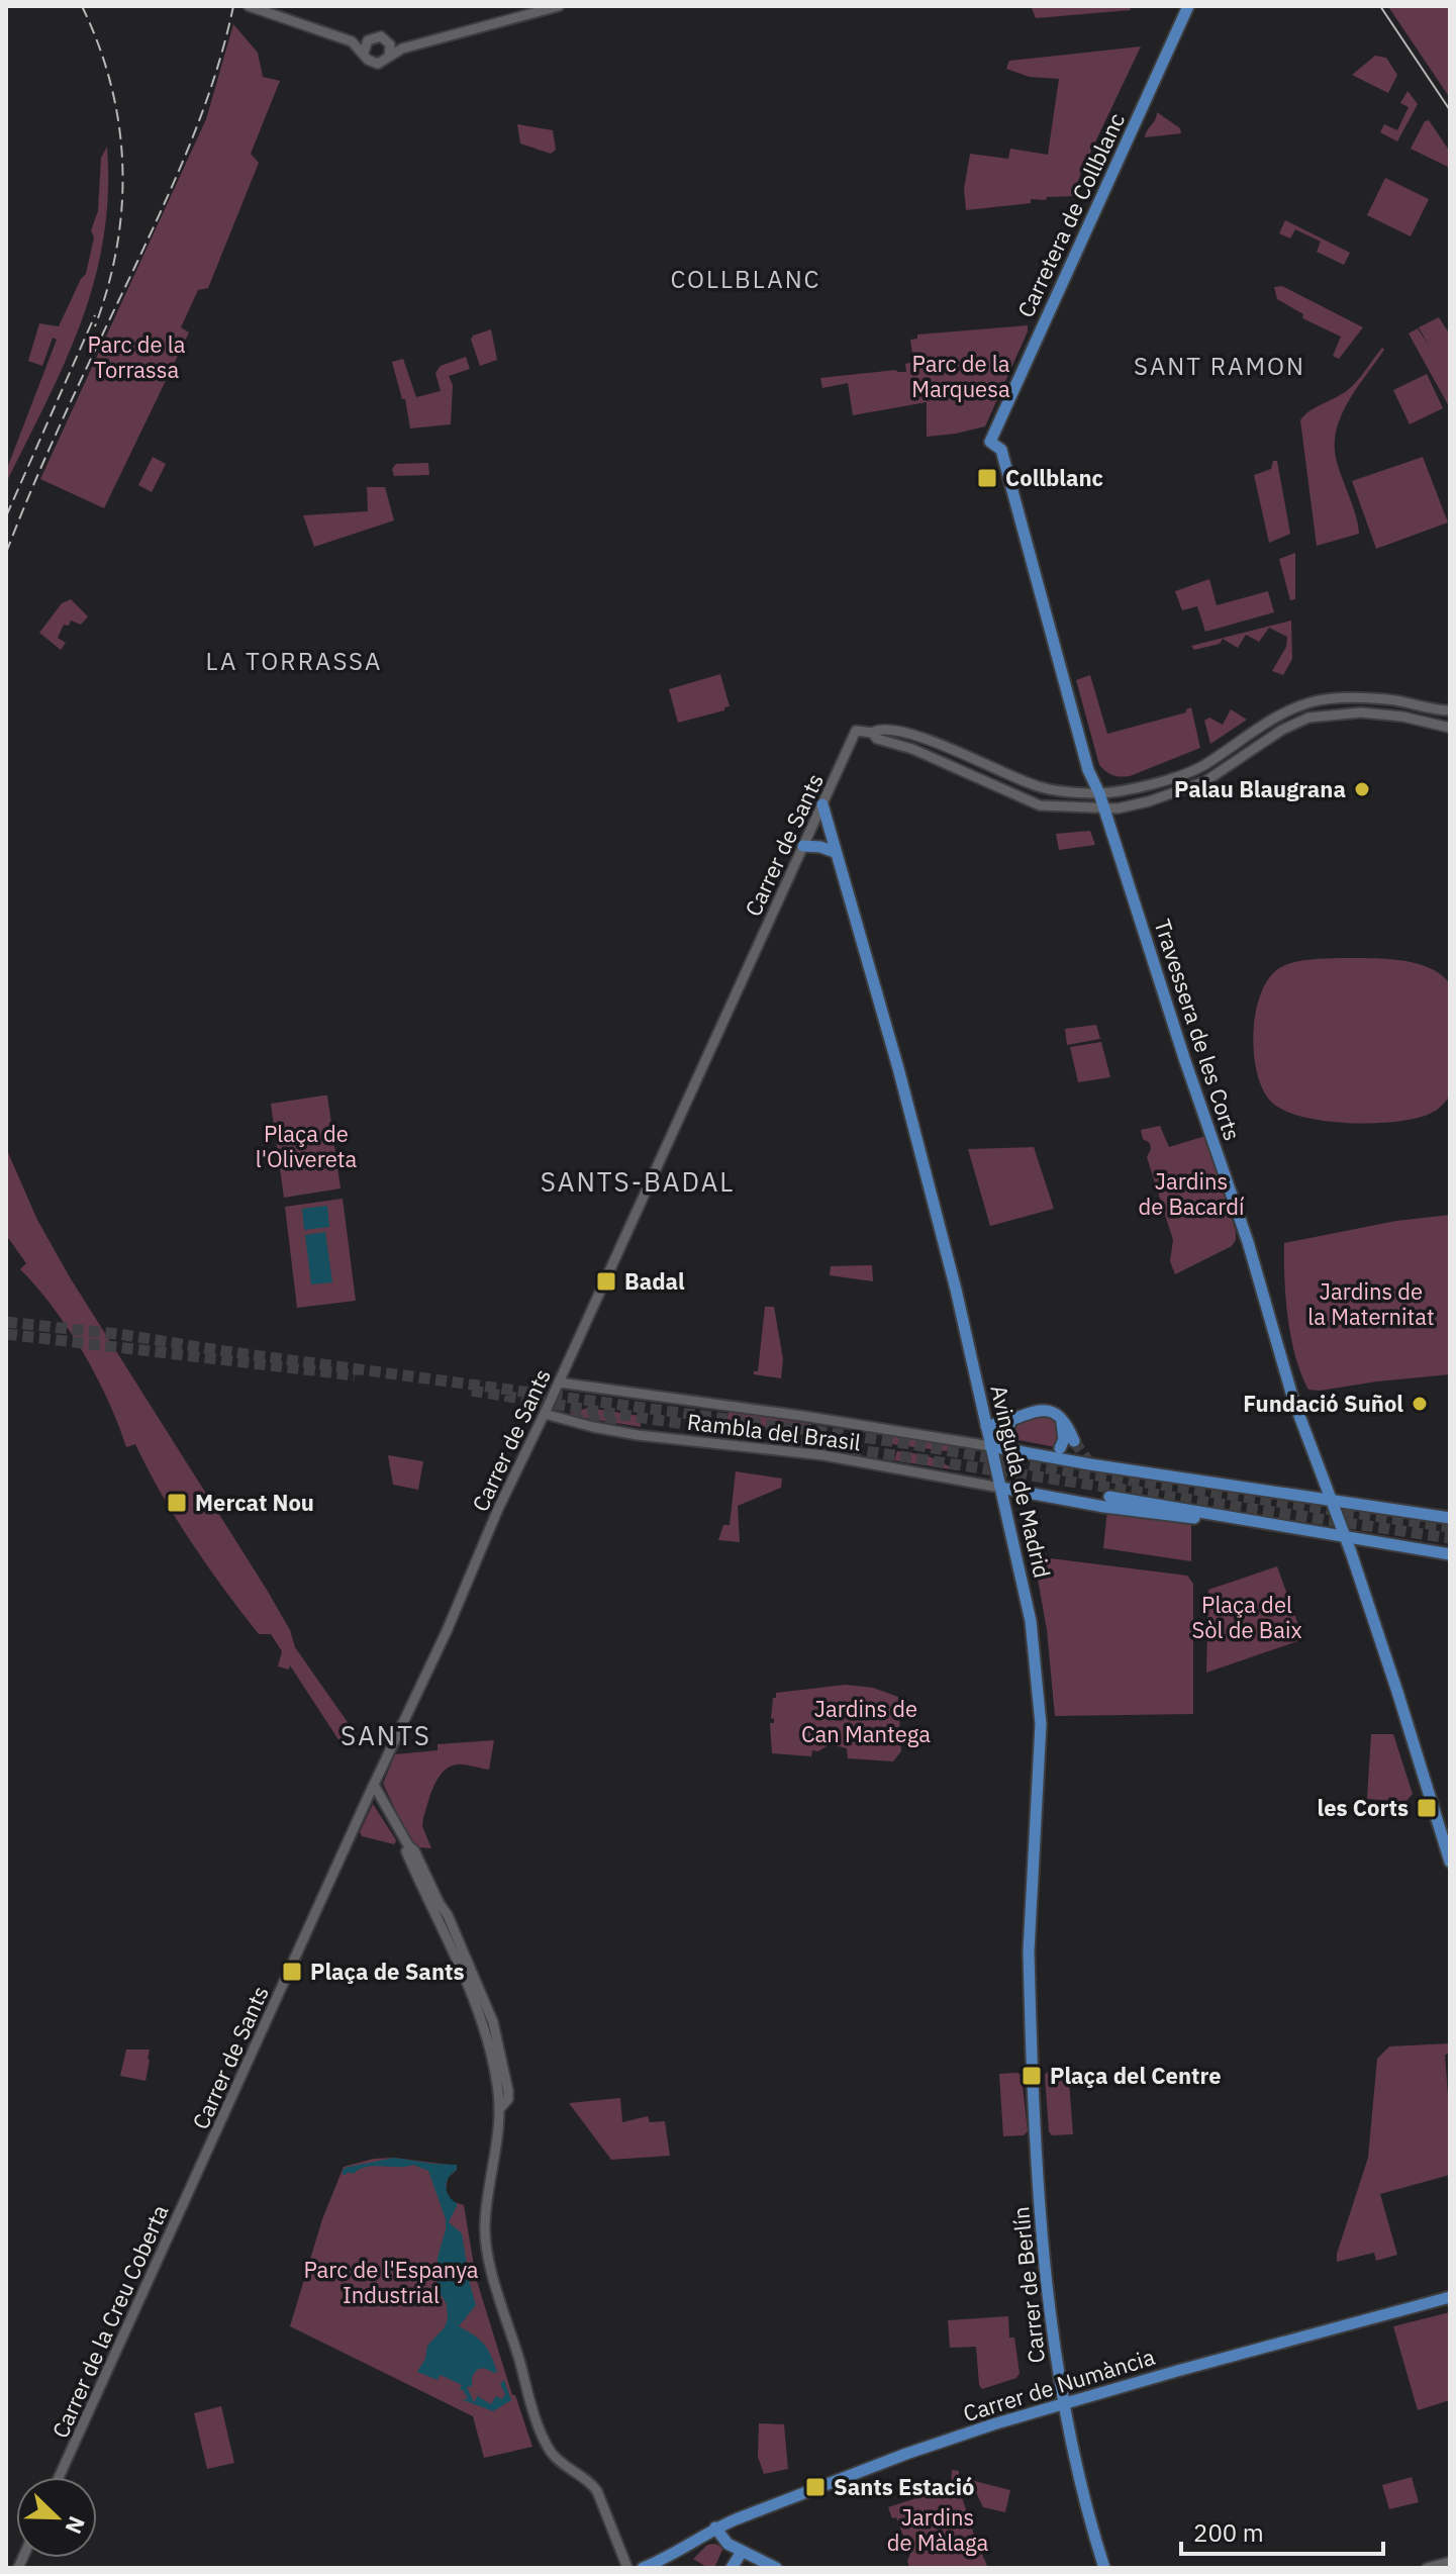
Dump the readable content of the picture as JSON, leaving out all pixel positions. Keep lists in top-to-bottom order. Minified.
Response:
{"streets":{"main road":["Carretera de Collblanc","Travessera de les Corts","Avinguda de Madrid","Carrer de Berlín","Carrer de Numància"],"street":["Carrer de Sants","Rambla del Brasil","Carrer de la Creu Coberta"]},"crossings":[["Carretera de Collblanc","Travessera de les Corts"],["Carrer de Sants","Rambla del Brasil"],["Carrer de Sants","Avinguda de Madrid"],["Carrer de Sants","Carrer de la Creu Coberta"],["Rambla del Brasil","Avinguda de Madrid"],["Avinguda de Madrid","Carrer de Berlín"],["Carrer de Berlín","Carrer de Numància"]],"districts":["COLLBLANC","SANT RAMON","LA TORRASSA","SANTS-BADAL","SANTS"],"parks":["Parc de la Torrassa","Parc de la Marquesa","Plaça de l'Olivereta","Jardins de Bacardí","Jardins de la Maternitat","Plaça del Sòl de Baix","Jardins de Can Mantega","Parc de l'Espanya Industrial","Jardins de Màlaga"],"places":{"transit":["Collblanc","Badal","Mercat Nou","les Corts","Plaça de Sants","Plaça del Centre","Sants Estació"],"other":["Palau Blaugrana","Fundació Suñol"]},"scale_bar":"200 m","north":"bottom right"}
